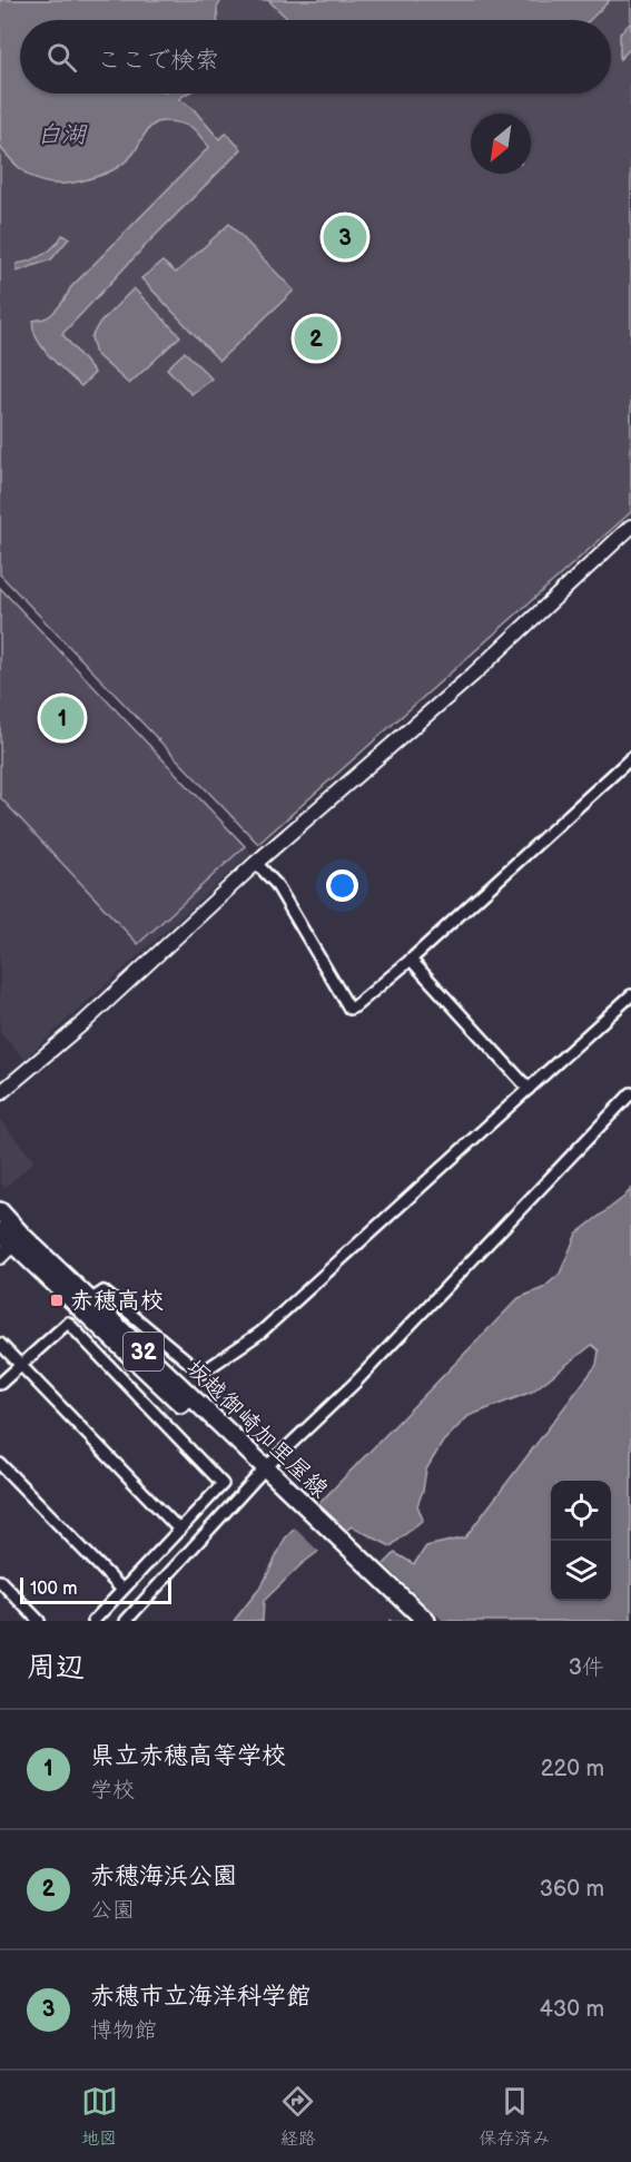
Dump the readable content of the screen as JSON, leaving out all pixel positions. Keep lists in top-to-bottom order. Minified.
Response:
{"streets":{"main road":["32","坂越御崎加里屋線"]},"water":["白湖"],"places":{"transit":["赤穂高校"]},"scale_bar":"100 m","north":"bottom left","page":{"search":"ここで検索","pins":["3","2","1"],"scale":"100 m","heading":["周辺","3件"],"list":[{"mark":"1","name":"県立赤穂高等学校","note":"学校","value":"220 m"},{"mark":"2","name":"赤穂海浜公園","note":"公園","value":"360 m"},{"mark":"3","name":"赤穂市立海洋科学館","note":"博物館","value":"430 m"}],"nav":["地図","経路","保存済み"]}}
